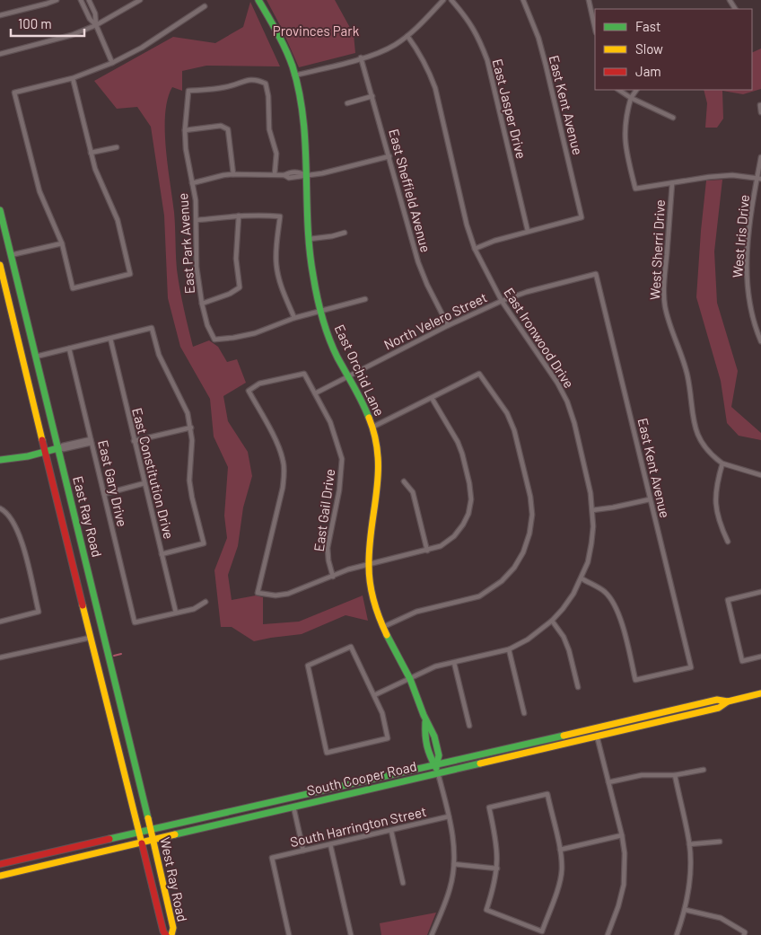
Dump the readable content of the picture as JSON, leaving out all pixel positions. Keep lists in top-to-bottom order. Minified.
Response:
{"streets":{"main road":["East Orchid Lane","East Ray Road","South Cooper Road","West Ray Road"],"street":["East Kent Avenue","East Jasper Drive","East Sheffield Avenue","West Iris Drive","East Park Avenue","West Sherri Drive","North Velero Street","East Ironwood Drive","East Constitution Drive","East Gary Drive","East Gail Drive","South Harrington Street"]},"crossings":[["East Kent Avenue","East Jasper Drive"],["East Kent Avenue","North Velero Street"],["East Kent Avenue","East Ironwood Drive"],["East Sheffield Avenue","North Velero Street"],["North Velero Street","East Ironwood Drive"],["North Velero Street","East Orchid Lane"],["North Velero Street","East Gail Drive"],["East Ironwood Drive","East Orchid Lane"],["East Orchid Lane","South Cooper Road"],["East Constitution Drive","East Gary Drive"],["East Ray Road","South Cooper Road"],["East Ray Road","West Ray Road"],["South Cooper Road","West Ray Road"]],"parks":["Provinces Park"],"legend":["Fast","Slow","Jam"],"scale_bar":"100 m"}
